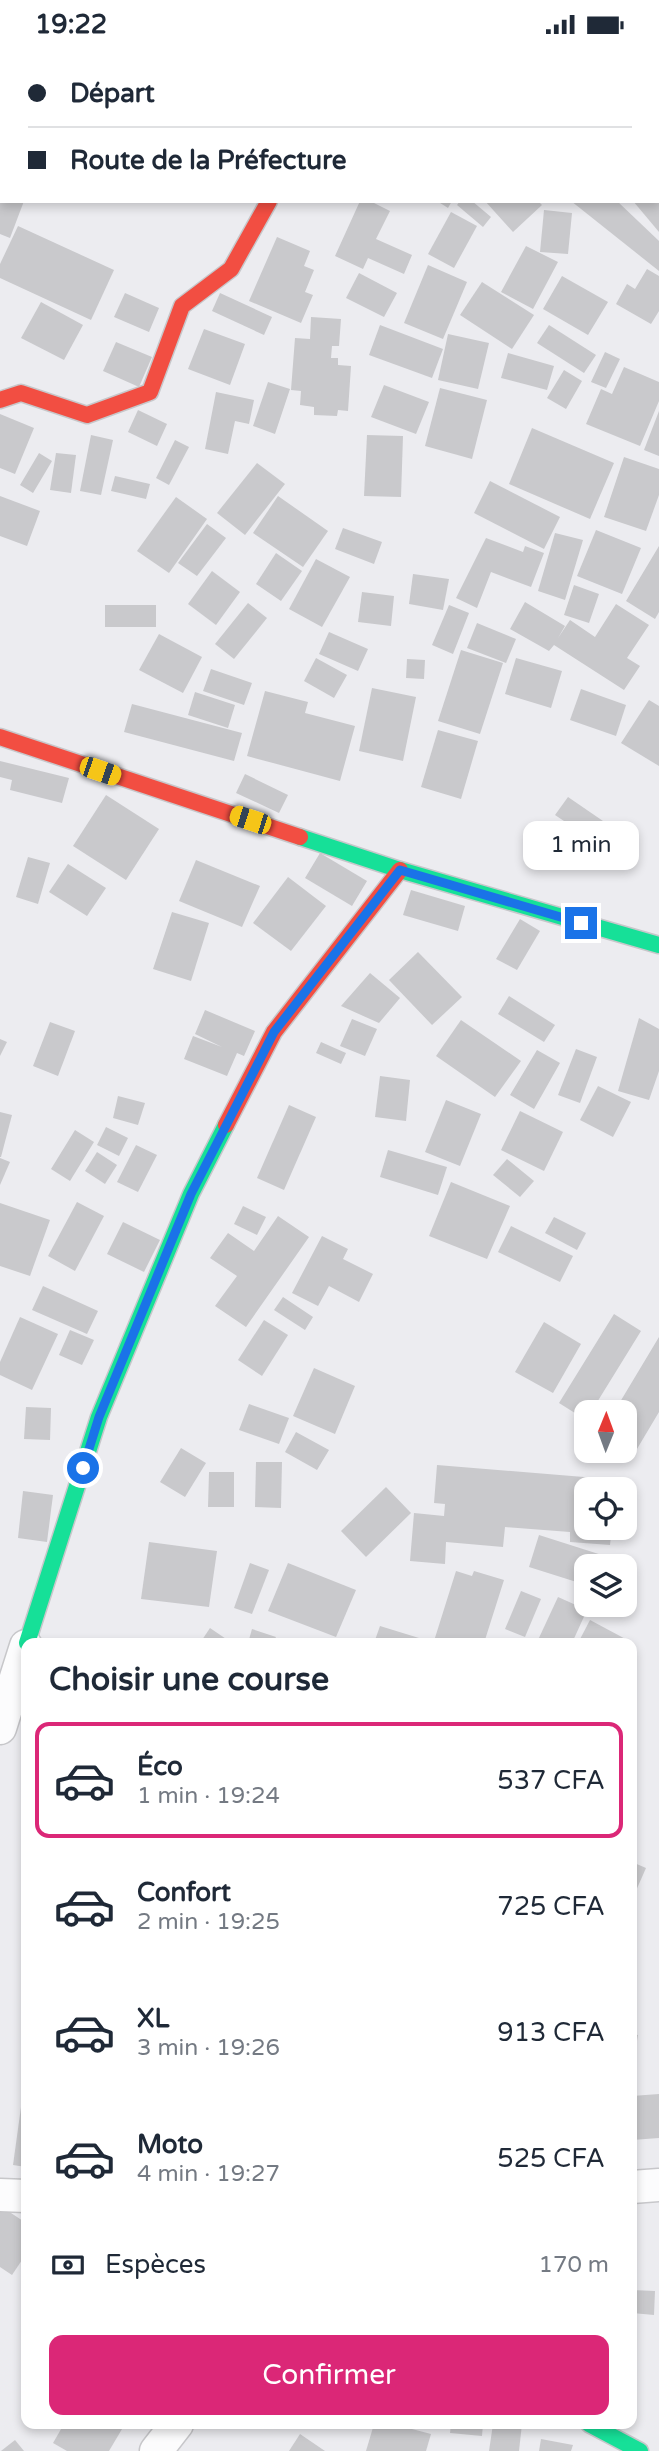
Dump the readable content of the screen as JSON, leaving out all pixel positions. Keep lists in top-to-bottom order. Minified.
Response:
{"north":"top","page":{"status":"19:22","banner":["Départ","Route de la Préfecture"],"bubble":"1 min","heading":"Choisir une course","list":[{"name":"Éco","note":"1 min · 19:24","value":"537 CFA"},{"name":"Confort","note":"2 min · 19:25","value":"725 CFA"},{"name":"XL","note":"3 min · 19:26","value":"913 CFA"},{"name":"Moto","note":"4 min · 19:27","value":"525 CFA"}],"pay":["Espèces","170 m"],"buttons":"Confirmer"}}
